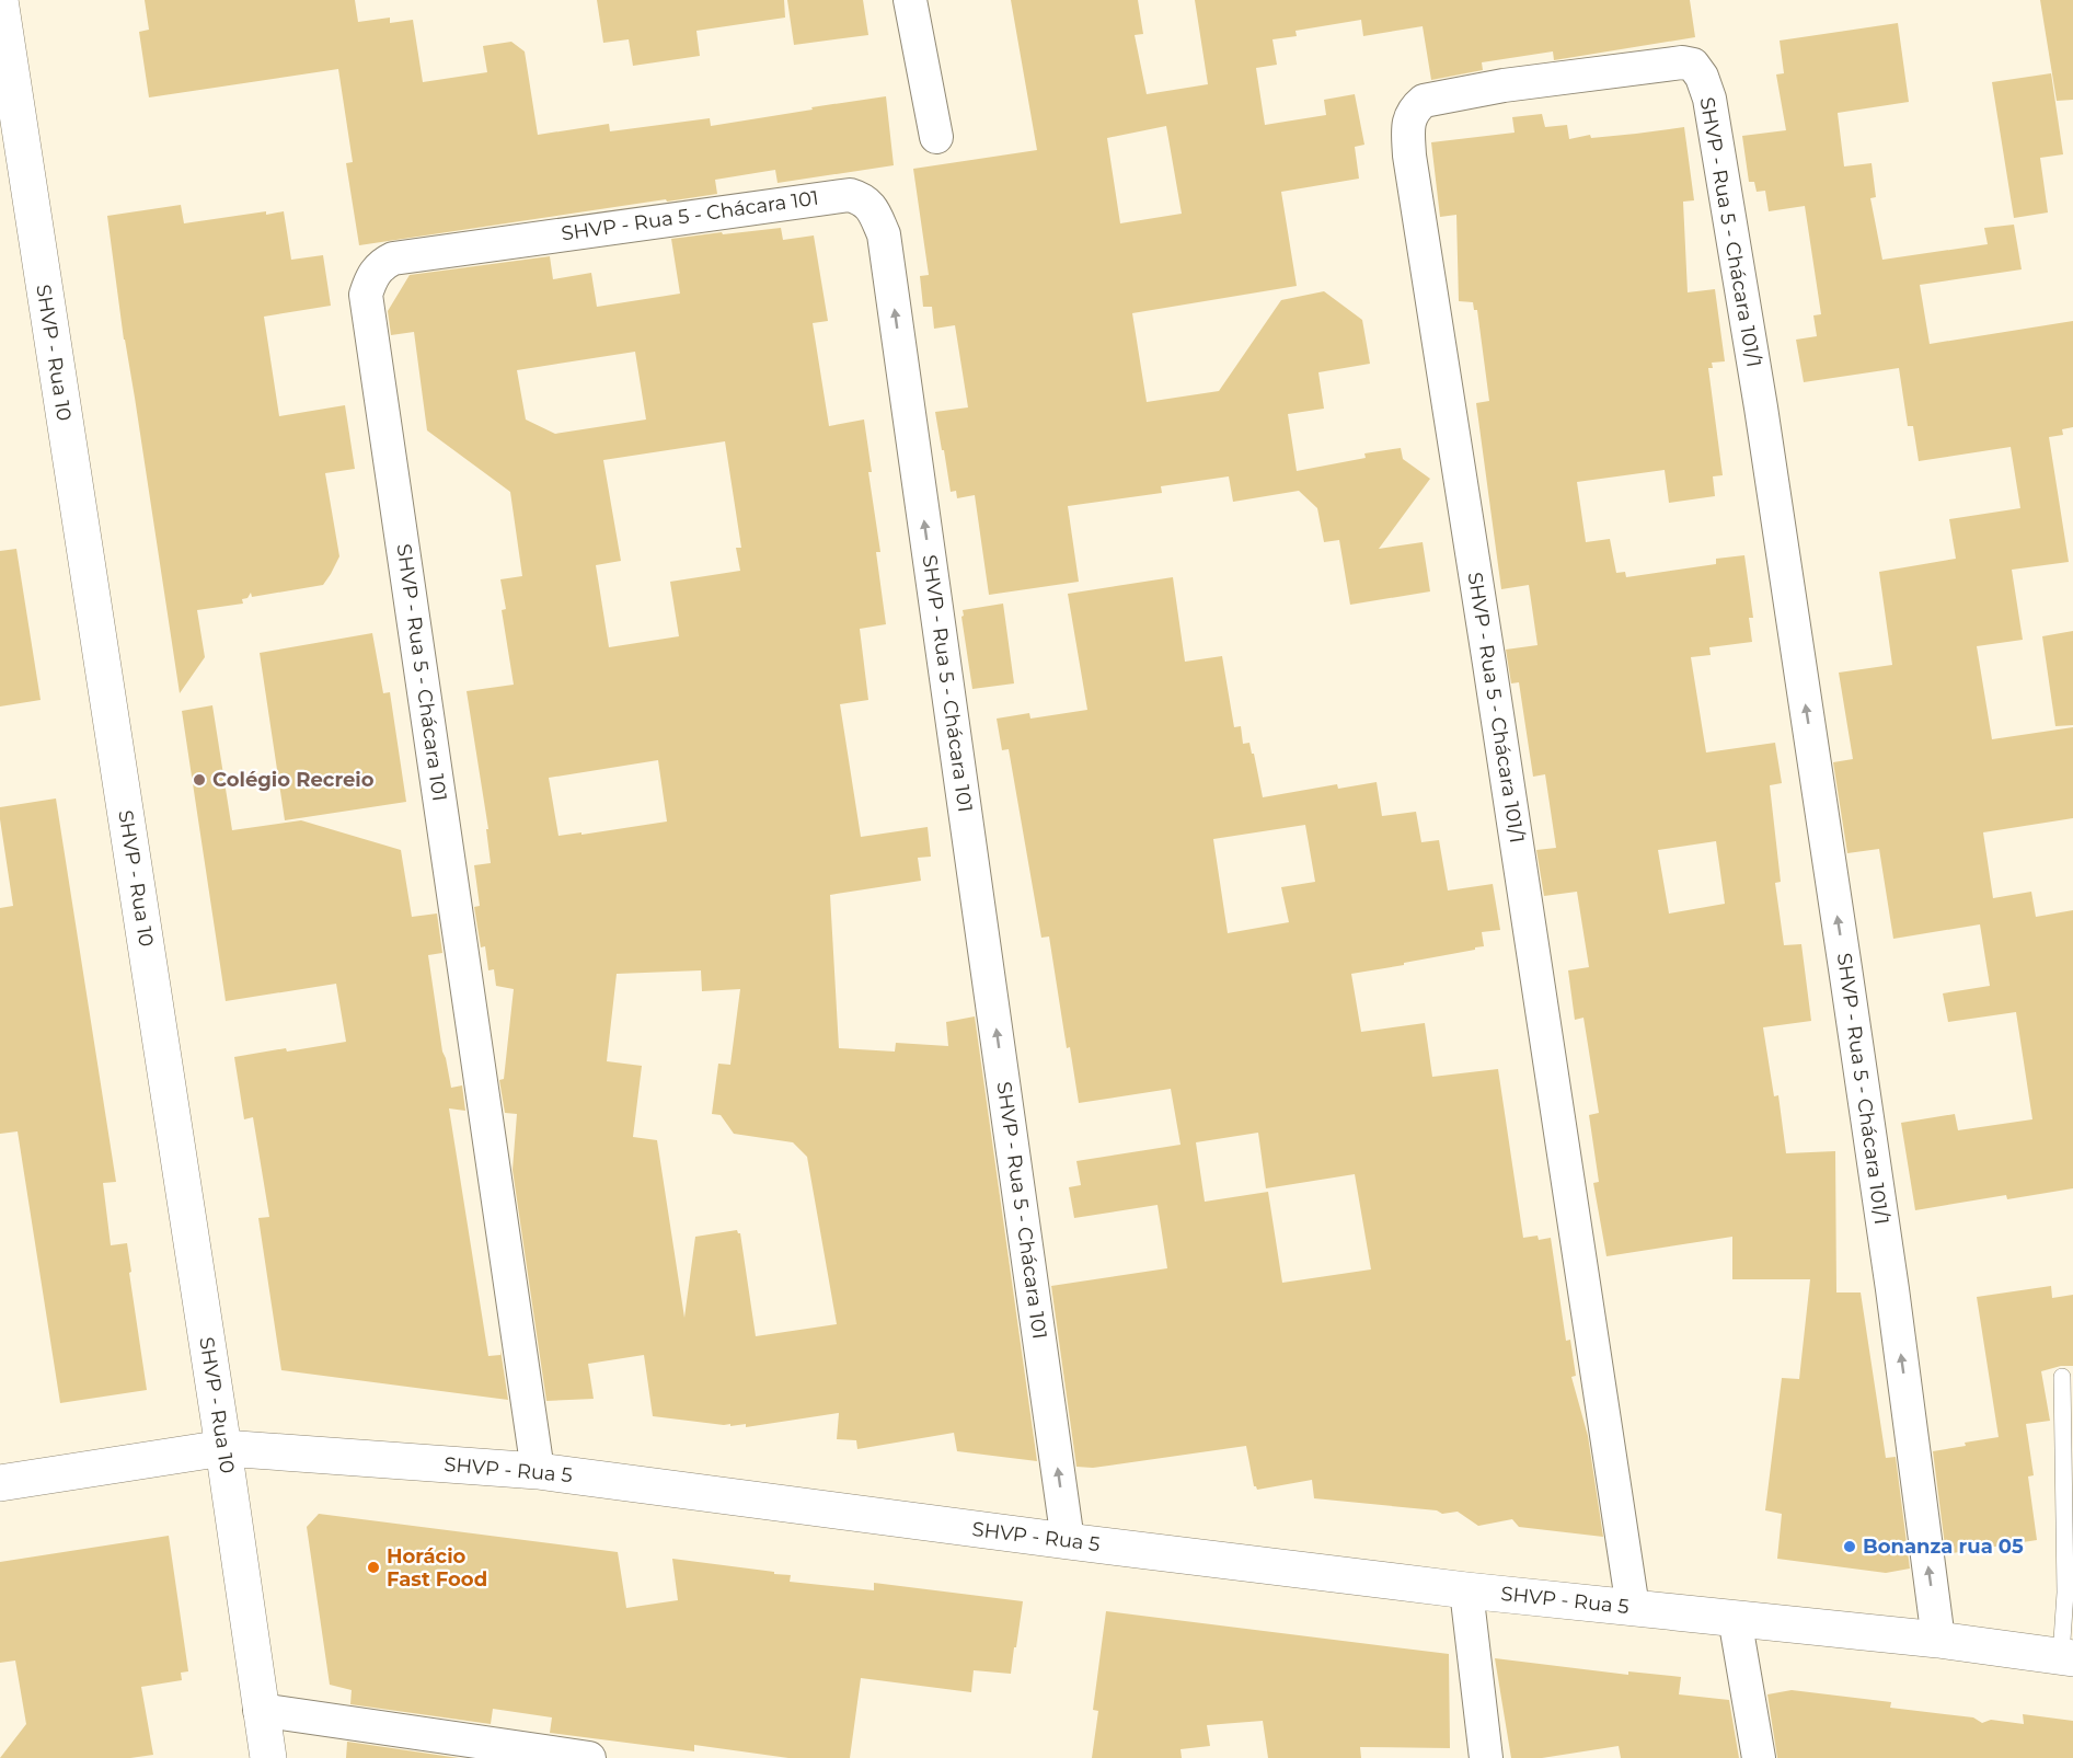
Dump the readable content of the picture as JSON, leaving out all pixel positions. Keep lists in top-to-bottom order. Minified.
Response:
{"streets":{"street":["SHVP - Rua 5 - Chácara 101","SHVP - Rua 5 - Chácara 101/1","SHVP - Rua 10","SHVP - Rua 5"]},"crossings":[["SHVP - Rua 5 - Chácara 101","SHVP - Rua 5"],["SHVP - Rua 5 - Chácara 101/1","SHVP - Rua 5"],["SHVP - Rua 10","SHVP - Rua 5"]],"places":["Colégio Recreio","Bonanza rua 05","Horácio Fast Food"]}
